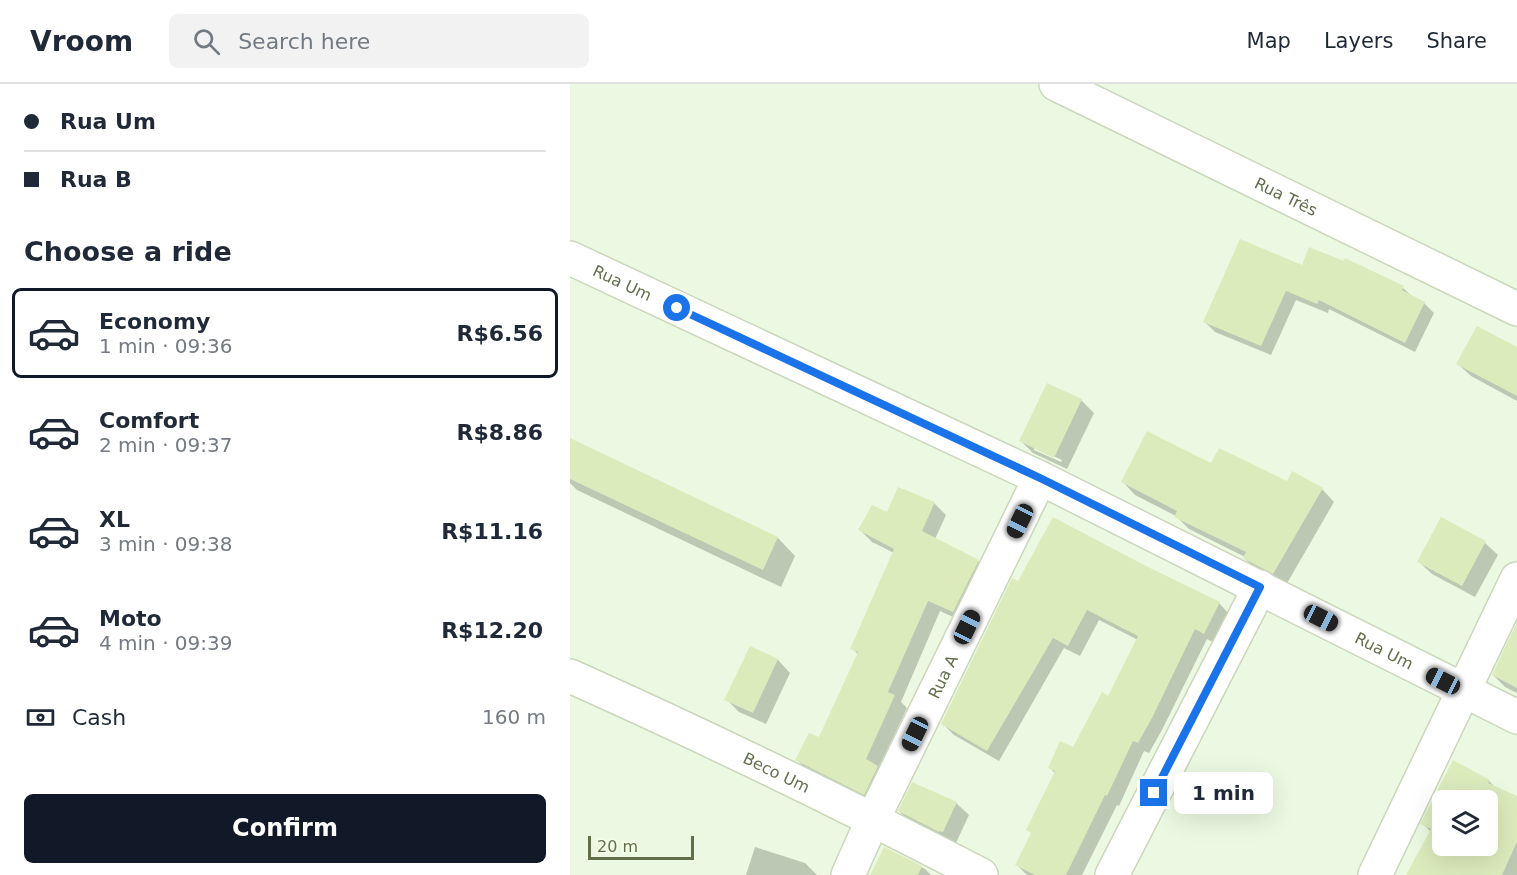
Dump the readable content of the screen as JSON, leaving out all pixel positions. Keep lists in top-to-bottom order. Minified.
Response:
{"streets":{"street":["Rua Três","Rua Um","Rua A","Beco Um"]},"crossings":[["Rua Um","Rua A"],["Rua A","Beco Um"]],"scale_bar":"20 m","page":{"header":"Vroom","search":"Search here","nav":["Map","Layers","Share"],"banner":["Rua Um","Rua B"],"heading":"Choose a ride","list":[{"name":"Economy","note":"1 min · 09:36","value":"R$6.56"},{"name":"Comfort","note":"2 min · 09:37","value":"R$8.86"},{"name":"XL","note":"3 min · 09:38","value":"R$11.16"},{"name":"Moto","note":"4 min · 09:39","value":"R$12.20"}],"pay":["Cash","160 m"],"bubble":"1 min","buttons":"Confirm","scale":"20 m"}}
